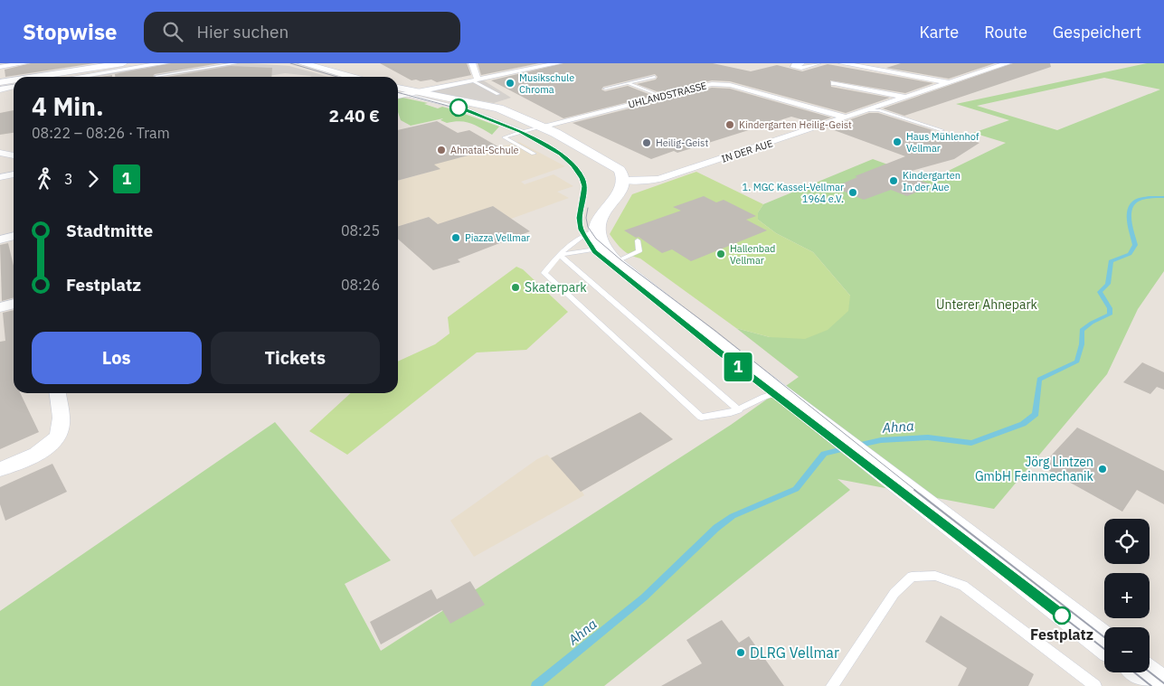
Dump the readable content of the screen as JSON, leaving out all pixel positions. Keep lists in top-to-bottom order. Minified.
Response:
{"streets":{"street":["UHLANDSTRASSE","IN DER AUE"]},"crossings":[["UHLANDSTRASSE","IN DER AUE"]],"water":["Ahna"],"parks":["Unterer Ahnepark"],"places":["Musikschule Chroma","Kindergarten Heilig-Geist","Haus Mühlenhof Vellmar","Heilig-Geist","Ahnatal-Schule","Kindergarten In der Aue","1. MGC Kassel-Vellmar 1964 e.V.","Piazza Vellmar","Hallenbad Vellmar","Skaterpark","Jörg Lintzen GmbH Feinmechanik","Festplatz","DLRG Vellmar"],"lines":["tram line 1"],"page":{"header":"Stopwise","search":"Hier suchen","nav":["Karte","Route","Gespeichert"],"on_map":"1","heading":["4 Min.","08:22 – 08:26 · Tram","2.40 €"],"legs":["3","1"],"list":[{"name":"Stadtmitte","value":"08:25"},{"name":"Festplatz","value":"08:26"}],"buttons":["Los","Tickets"],"map_buttons":["+","−"]}}
